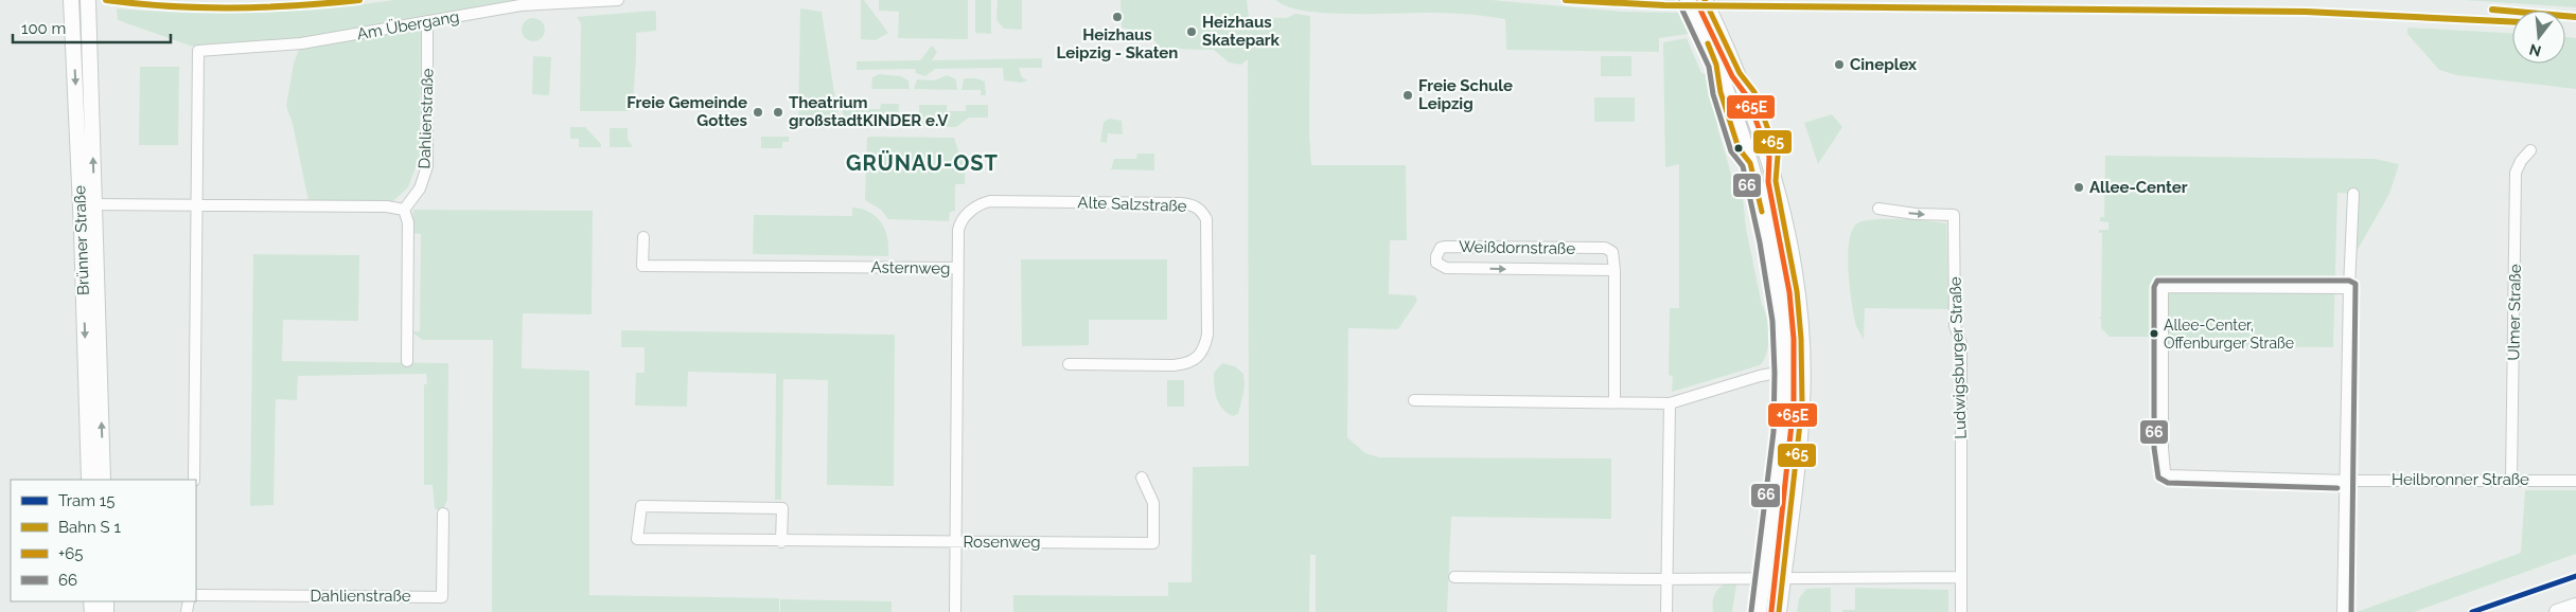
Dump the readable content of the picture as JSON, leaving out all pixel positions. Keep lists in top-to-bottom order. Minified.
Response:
{"streets":{"main road":["Brünner Straße"],"street":["Am Übergang","Dahlienstraße","Alte Salzstraße","Weißdornstraße","Asternweg","Ulmer Straße","Ludwigsburger Straße","Heilbronner Straße","Rosenweg"]},"crossings":[["Am Übergang","Dahlienstraße"],["Alte Salzstraße","Asternweg"],["Asternweg","Rosenweg"],["Ulmer Straße","Heilbronner Straße"]],"one_way":["Ludwigsburger Straße"],"districts":["GRÜNAU-OST"],"places":["Heizhaus Leipzig - Skaten","Heizhaus Skatepark","Cineplex","Freie Schule Leipzig","Freie Gemeinde Gottes","Theatrium großstadtKINDER e.V","Allee-Center","Allee-Center, Offenburger Straße"],"lines":["transit line +65","transit line 66","transit line +65E","tram line 15"],"legend":["Tram 15","Bahn S 1","+65","66"],"scale_bar":"100 m","north":"bottom"}
